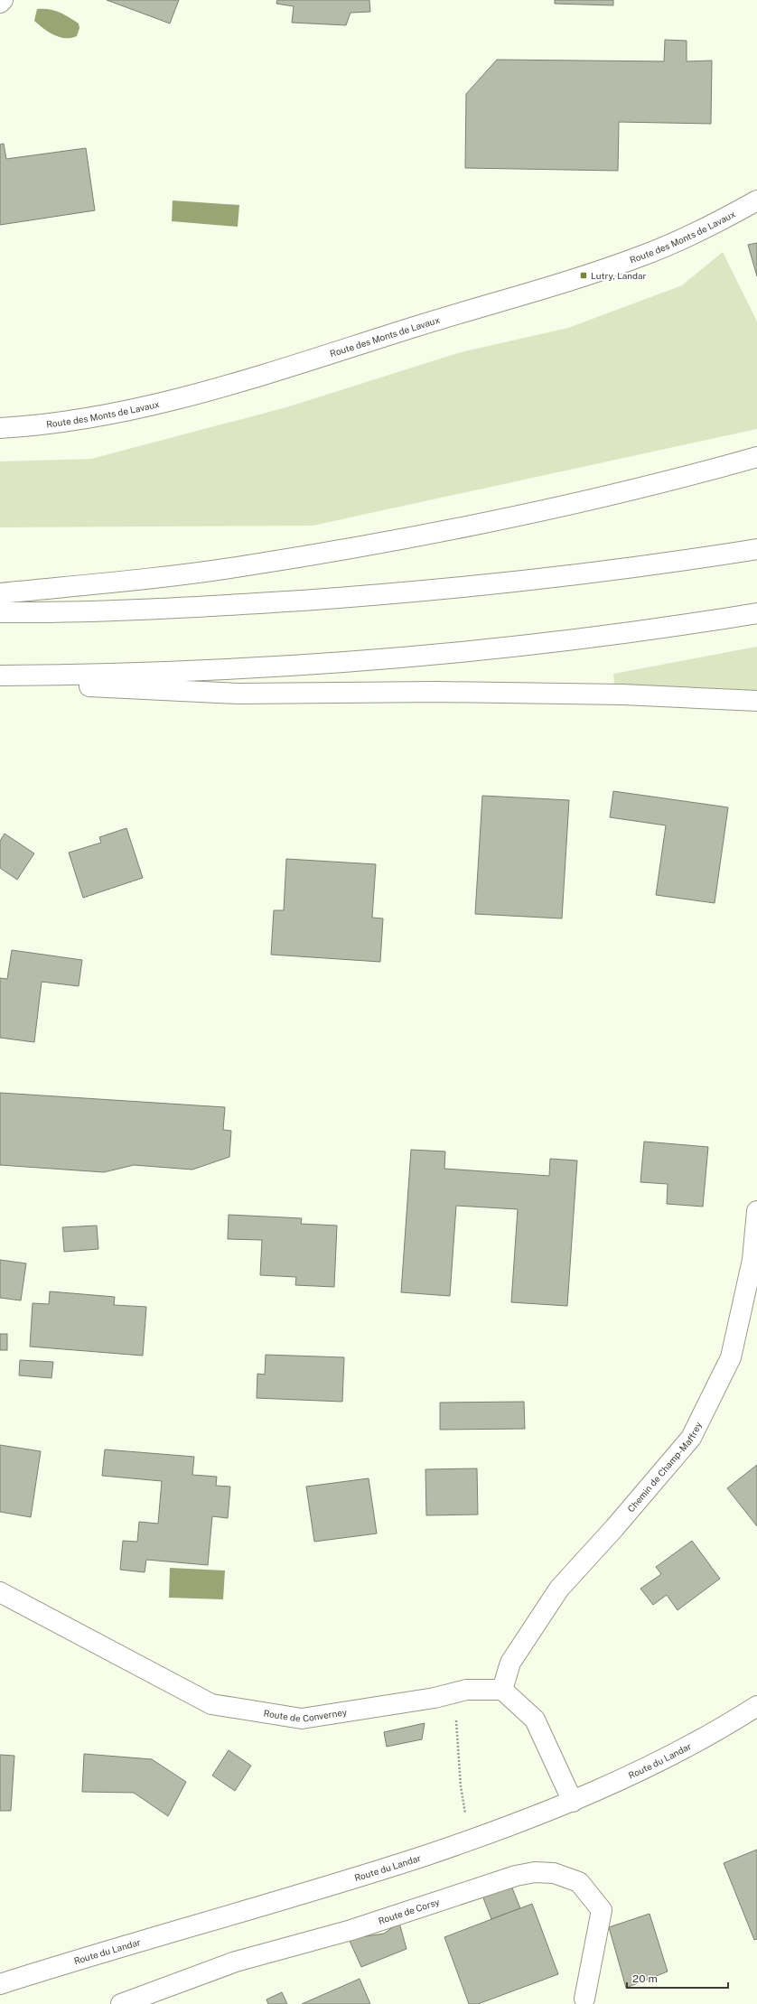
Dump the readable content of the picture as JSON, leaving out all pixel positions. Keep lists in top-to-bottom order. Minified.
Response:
{"streets":{"main road":["Route des Monts de Lavaux","Chemin de Champ-Maffrey","Route de Converney","Route du Landar","Route de Corsy"]},"crossings":[["Chemin de Champ-Maffrey","Route de Converney"]],"places":{"transit":["Lutry, Landar"]},"scale_bar":"20 m"}
